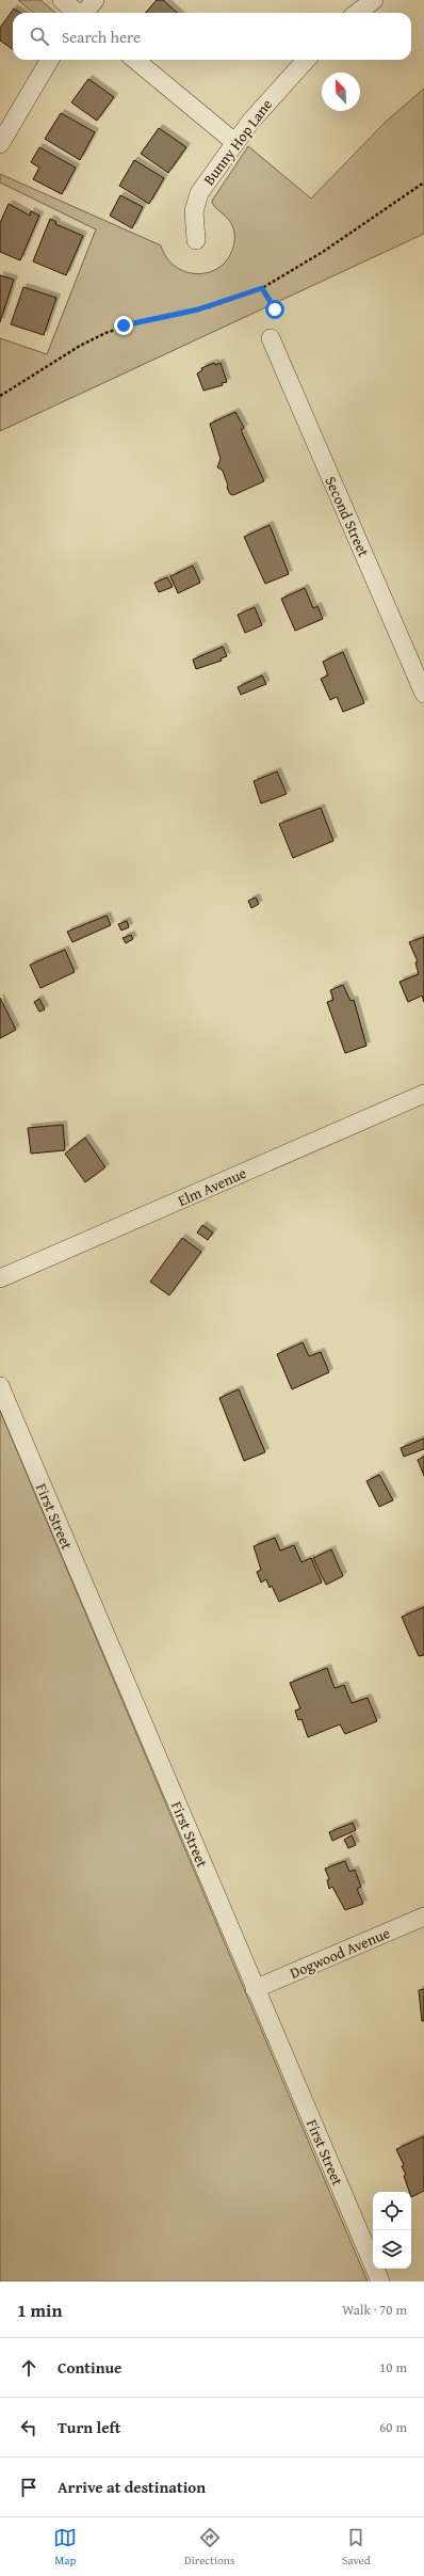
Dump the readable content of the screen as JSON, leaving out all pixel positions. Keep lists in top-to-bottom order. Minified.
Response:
{"streets":{"street":["Bunny Hop Lane","Second Street","Elm Avenue","First Street","Dogwood Avenue"]},"crossings":[["First Street","Dogwood Avenue"]],"north":"top left","page":{"search":"Search here","heading":["1 min","Walk · 70 m"],"list":[["Continue","10 m"],["Turn left","60 m"],"Arrive at destination"],"nav":["Map","Directions","Saved"]}}
